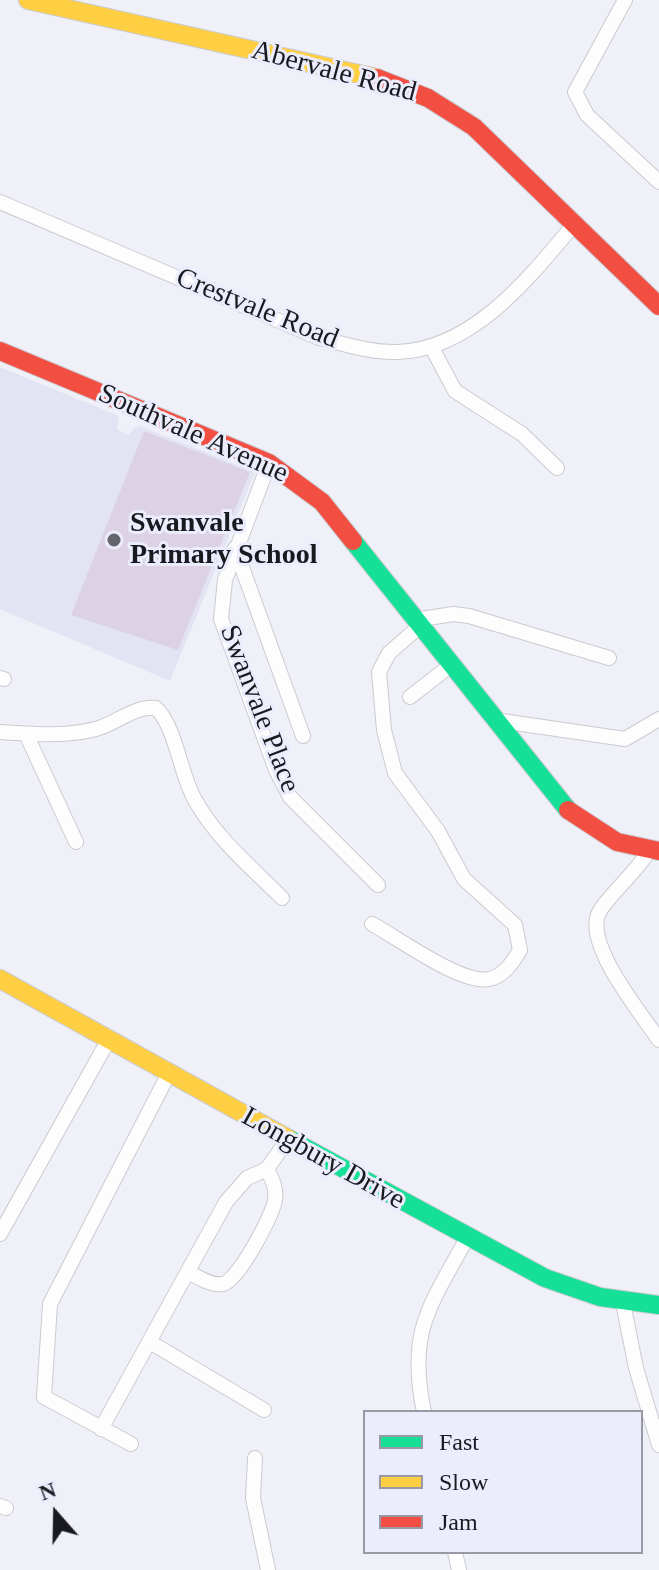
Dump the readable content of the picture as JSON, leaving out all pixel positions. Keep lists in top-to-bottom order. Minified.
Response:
{"streets":{"street":["Abervale Road","Crestvale Road","Southvale Avenue","Swanvale Place","Longbury Drive"]},"crossings":[["Abervale Road","Crestvale Road"],["Southvale Avenue","Swanvale Place"]],"places":["Swanvale Primary School"],"legend":["Fast","Slow","Jam"],"north":"top"}
